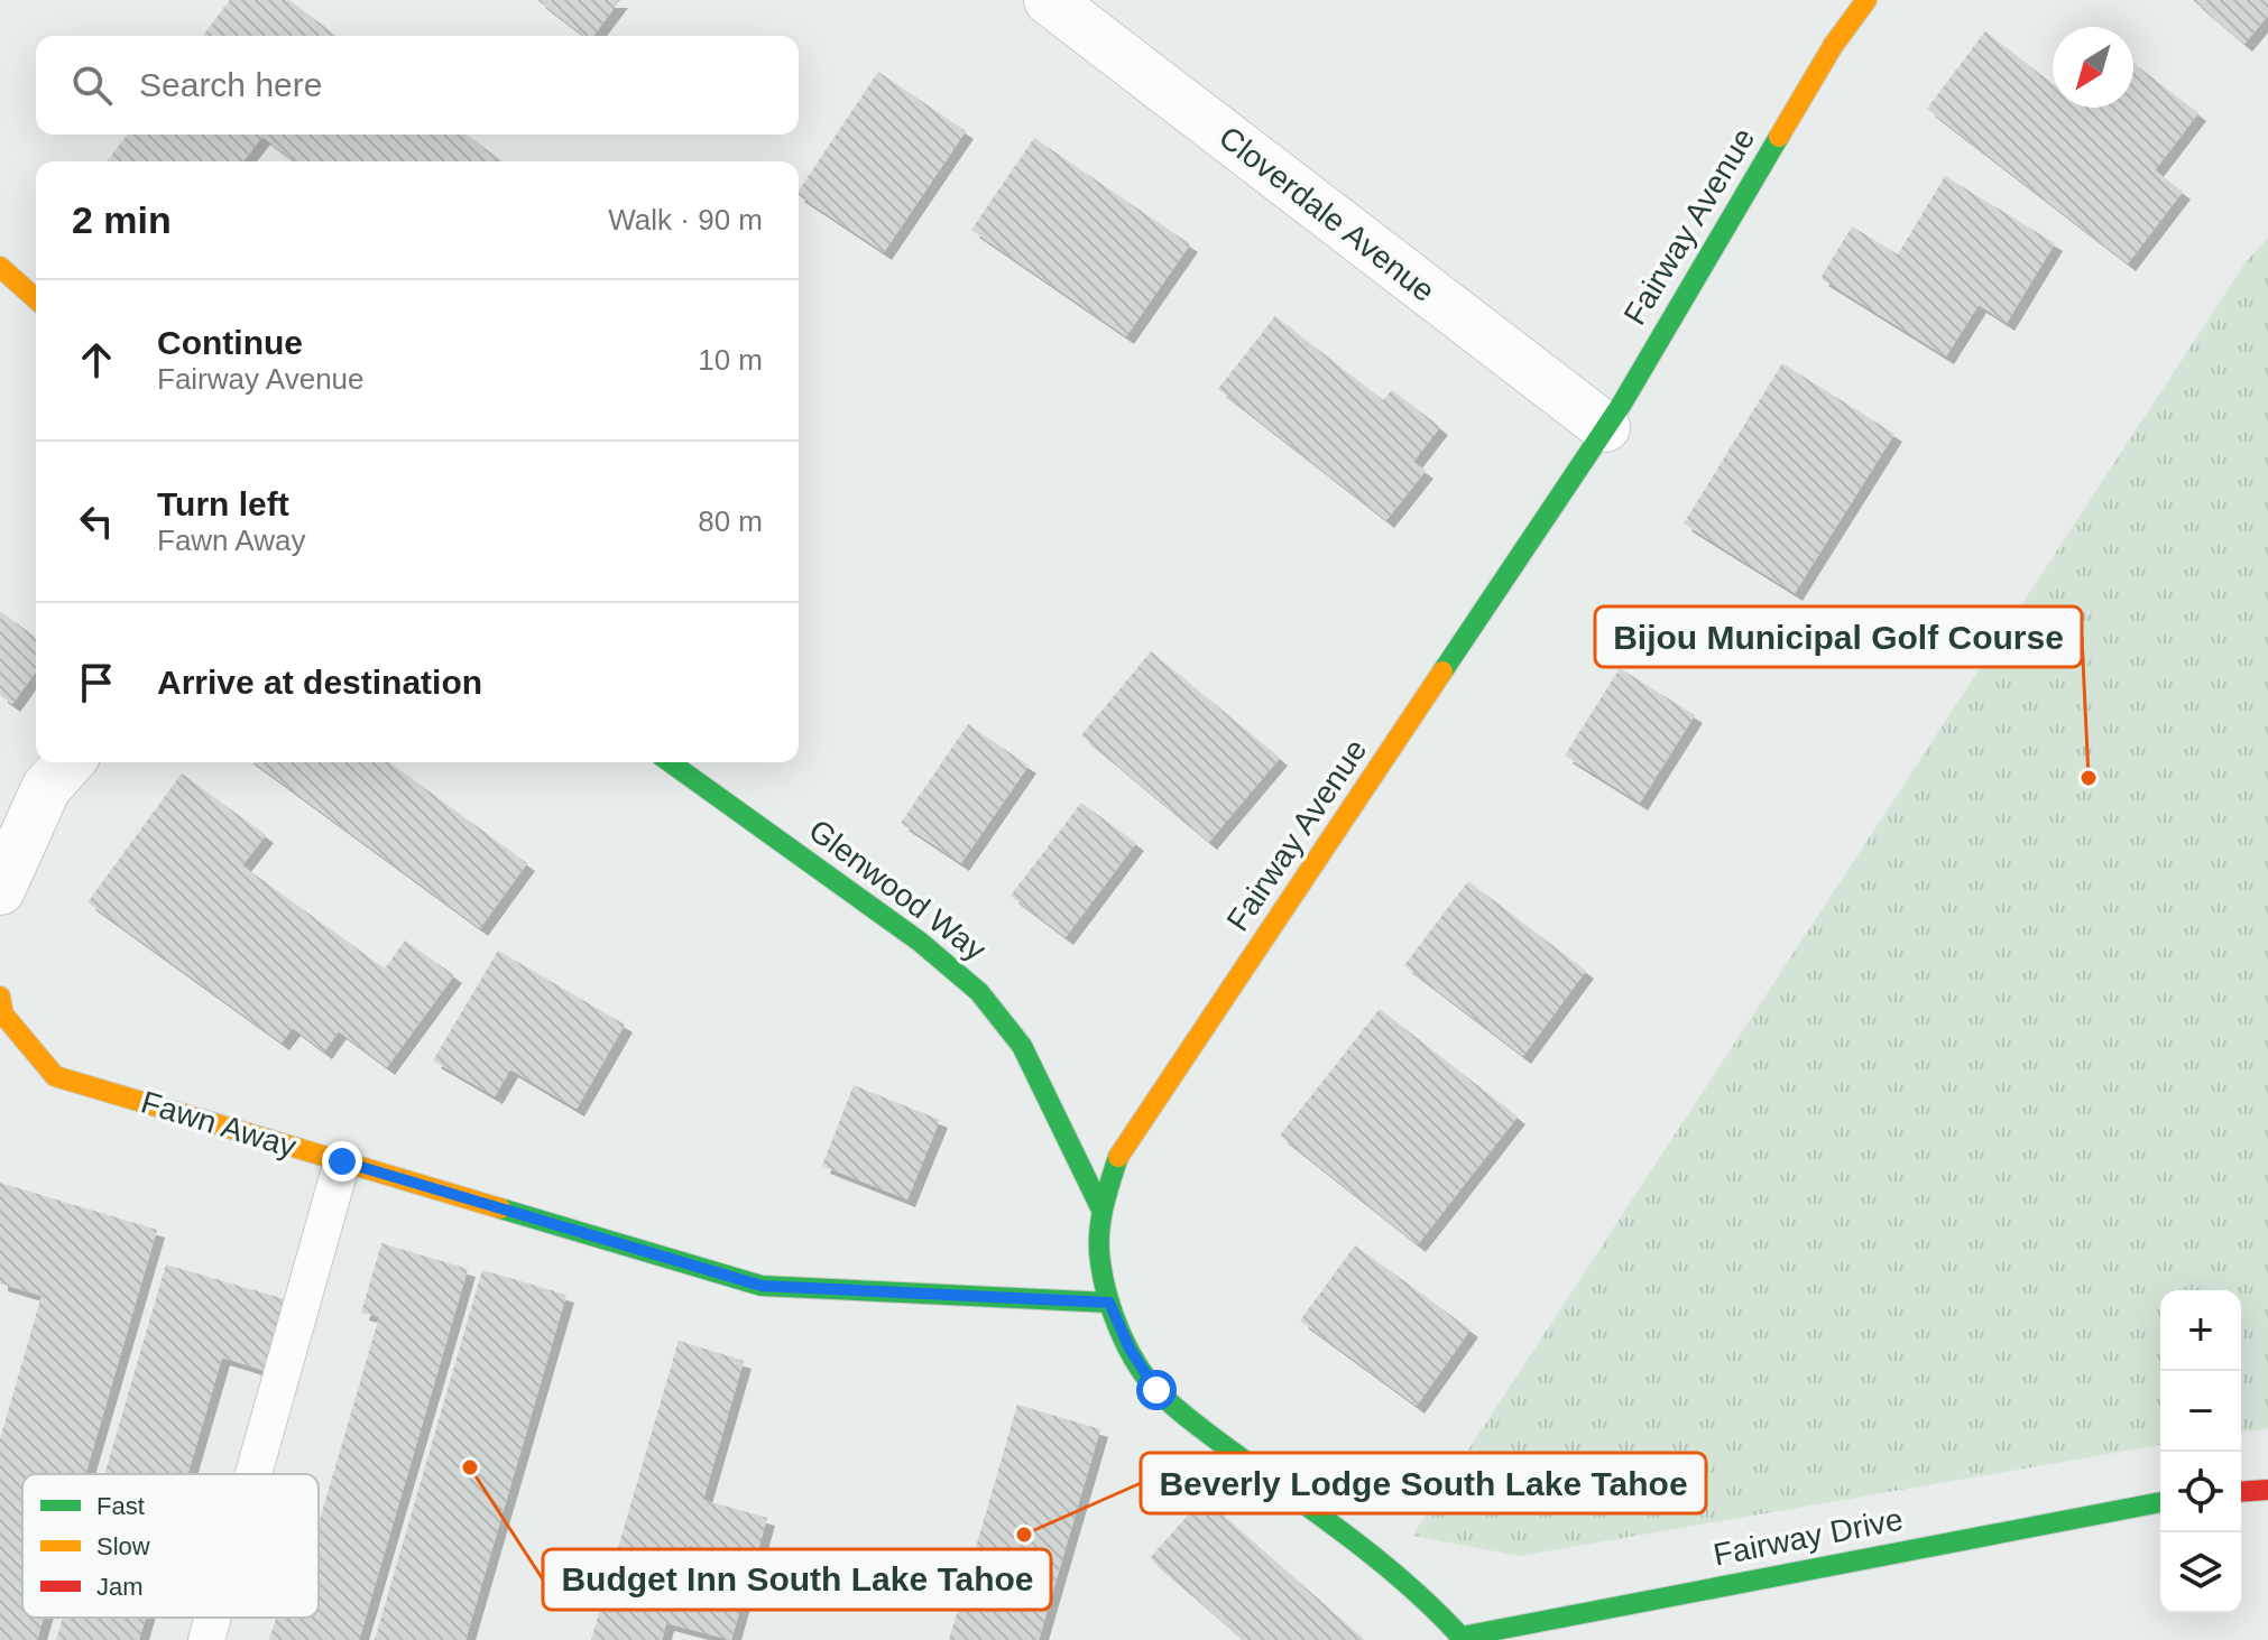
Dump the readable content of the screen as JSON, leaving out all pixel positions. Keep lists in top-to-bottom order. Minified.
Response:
{"streets":{"street":["Cloverdale Avenue","Fairway Avenue","Glenwood Way","Fawn Away","Fairway Drive"]},"crossings":[["Cloverdale Avenue","Fairway Avenue"],["Fairway Avenue","Glenwood Way"],["Fairway Avenue","Fawn Away"],["Fairway Avenue","Fairway Drive"]],"places":["Bijou Municipal Golf Course","Budget Inn South Lake Tahoe","Beverly Lodge South Lake Tahoe"],"legend":["Fast","Slow","Jam"],"north":"bottom left","page":{"search":"Search here","heading":["2 min","Walk · 90 m"],"list":[["Continue","Fairway Avenue","10 m"],["Turn left","Fawn Away","80 m"],"Arrive at destination"],"map_buttons":["+","−"]}}
